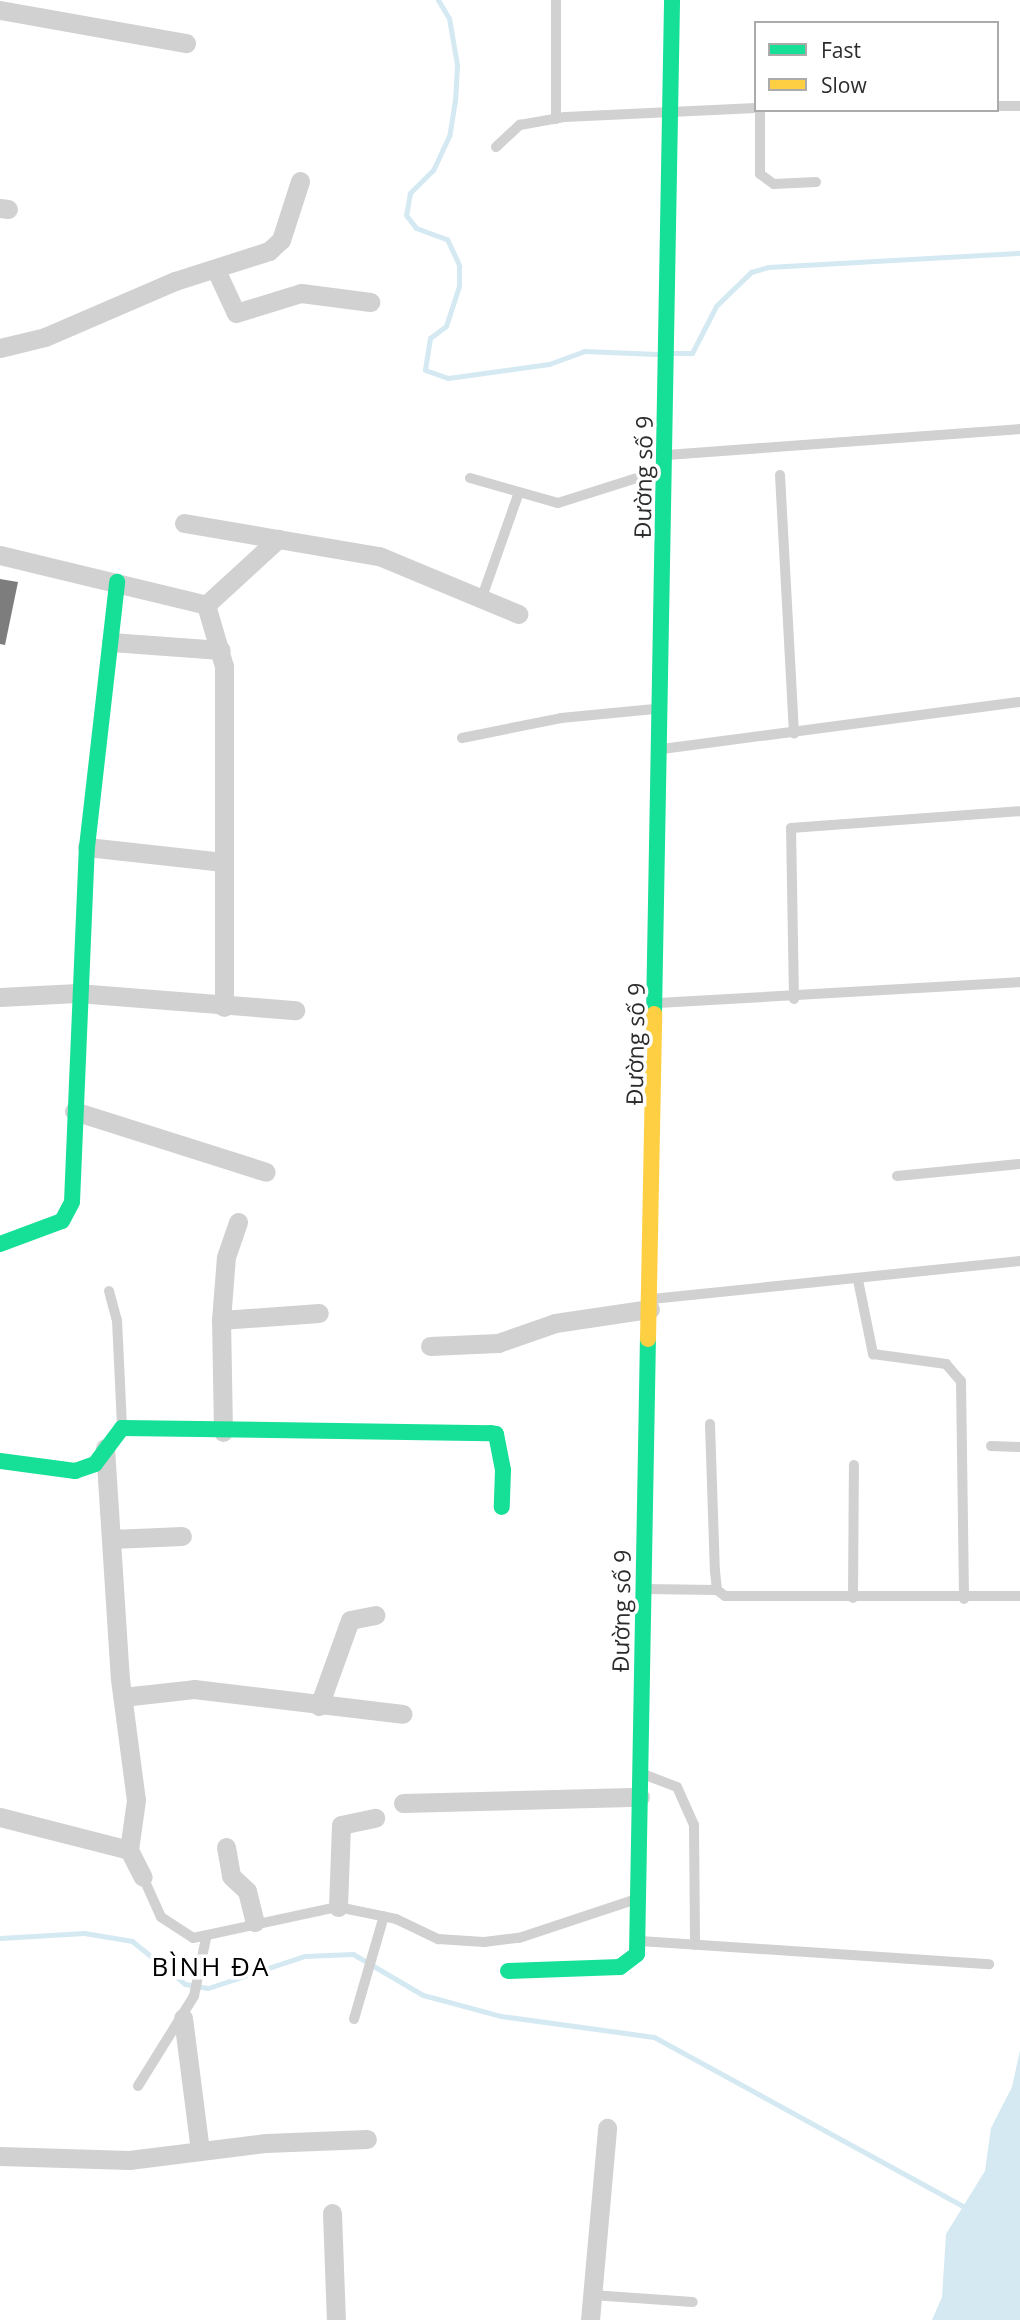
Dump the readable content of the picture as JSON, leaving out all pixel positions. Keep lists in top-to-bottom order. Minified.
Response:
{"streets":{"street":["Đường số 9"]},"districts":["BÌNH ĐA"],"legend":["Fast","Slow"]}
